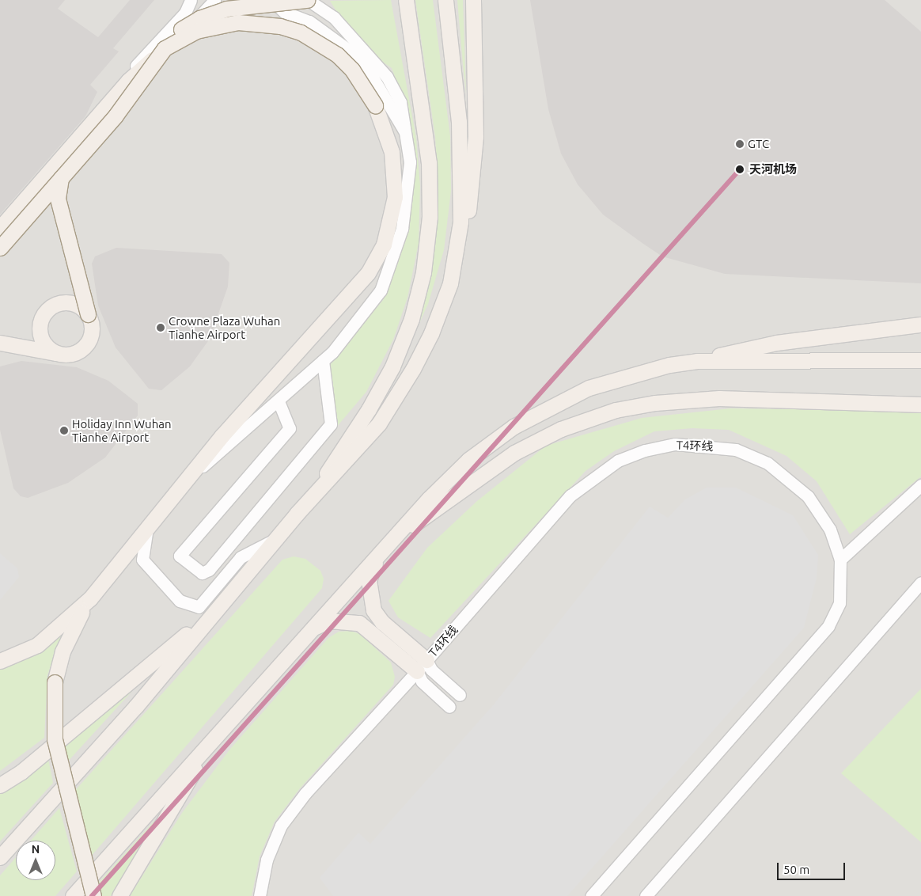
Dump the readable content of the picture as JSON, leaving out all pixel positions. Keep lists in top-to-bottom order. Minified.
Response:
{"streets":{"street":["T4环线"]},"places":["GTC","天河机场","Crowne Plaza Wuhan Tianhe Airport","Holiday Inn Wuhan Tianhe Airport"],"scale_bar":"50 m","north":"top"}
